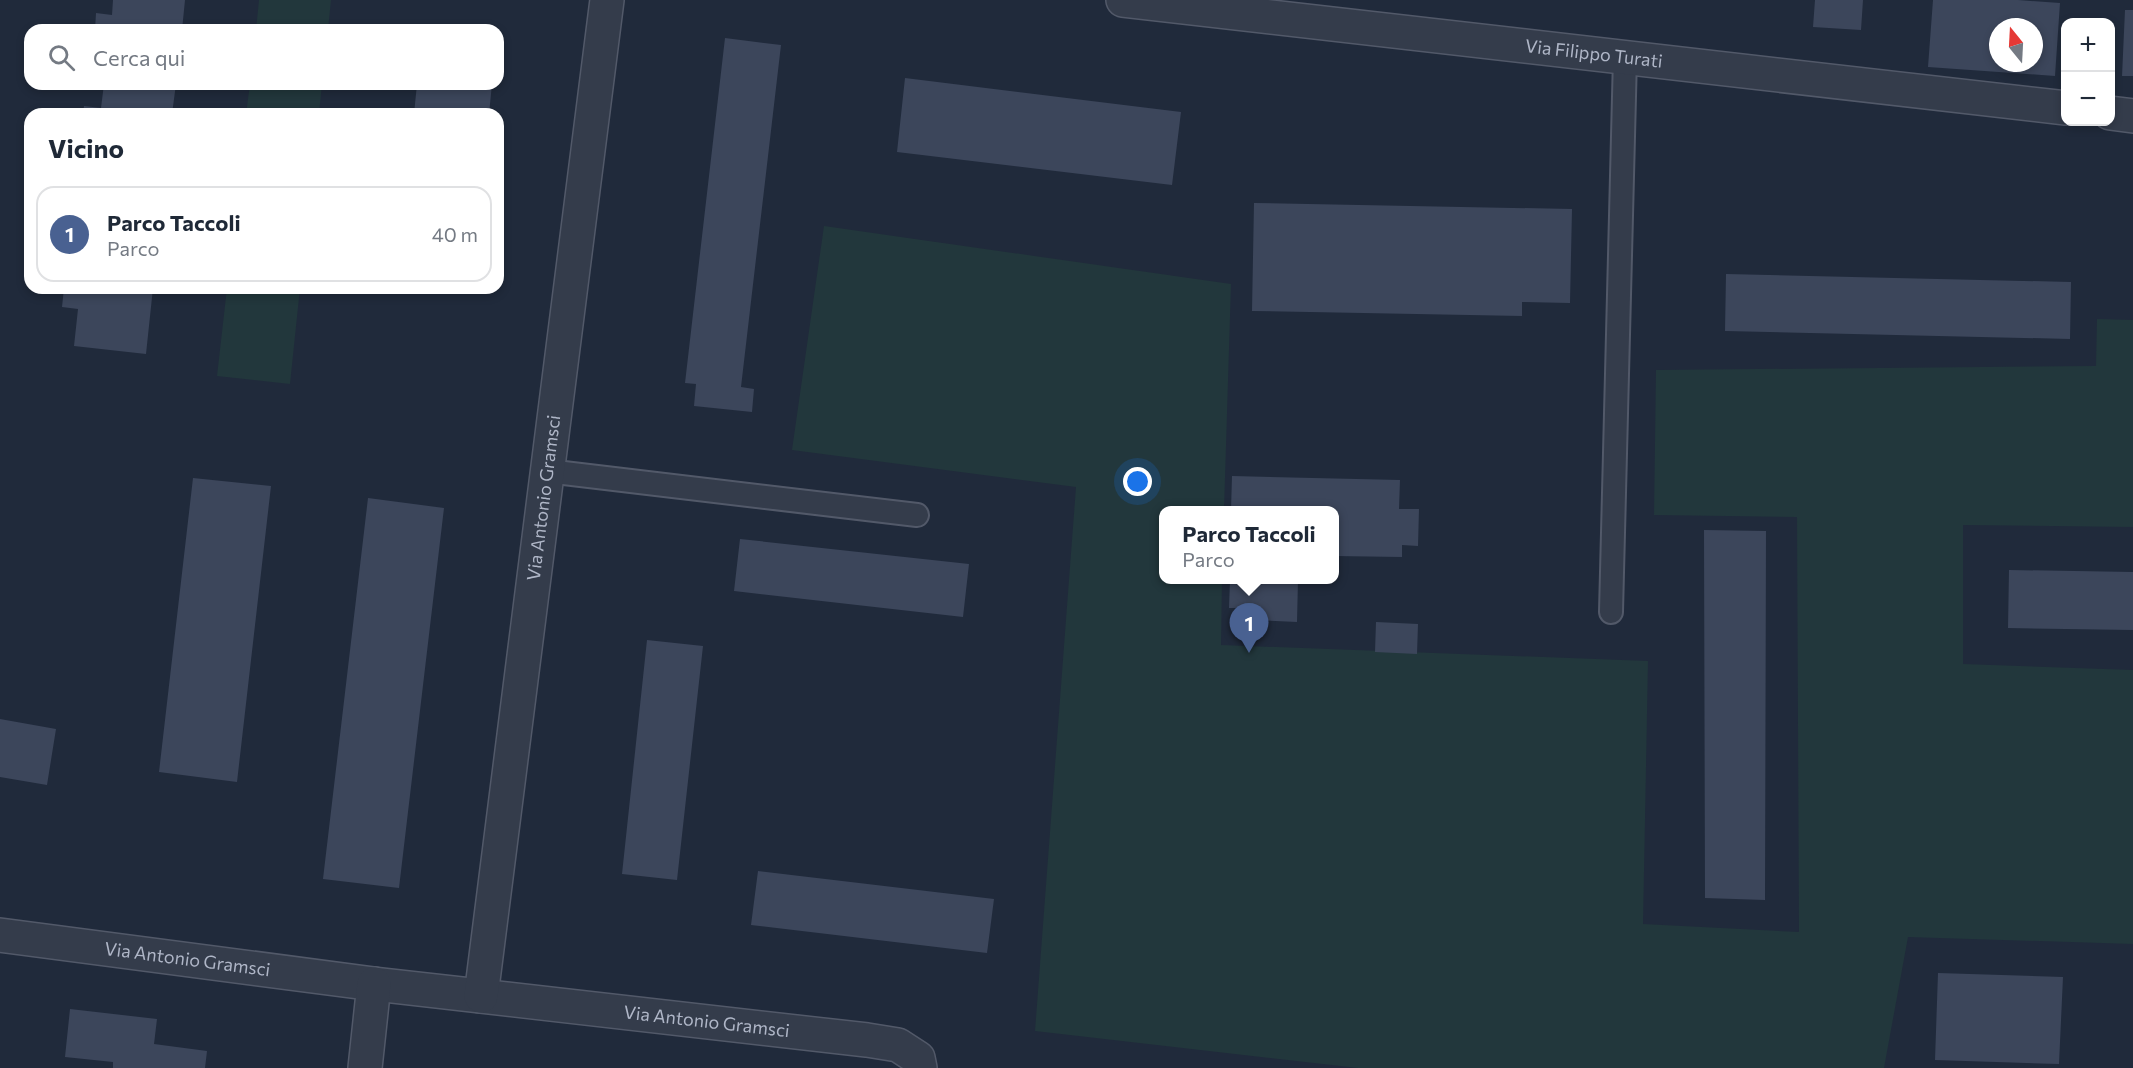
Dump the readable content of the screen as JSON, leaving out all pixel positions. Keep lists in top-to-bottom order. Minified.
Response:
{"streets":{"street":["Via Filippo Turati","Via Antonio Gramsci"]},"north":"top","page":{"map_buttons":["+","−"],"search":"Cerca qui","heading":"Vicino","list":[{"mark":"1","name":"Parco Taccoli","note":"Parco","value":"40 m"}],"popup":["Parco Taccoli","Parco"],"pins":"1"}}
